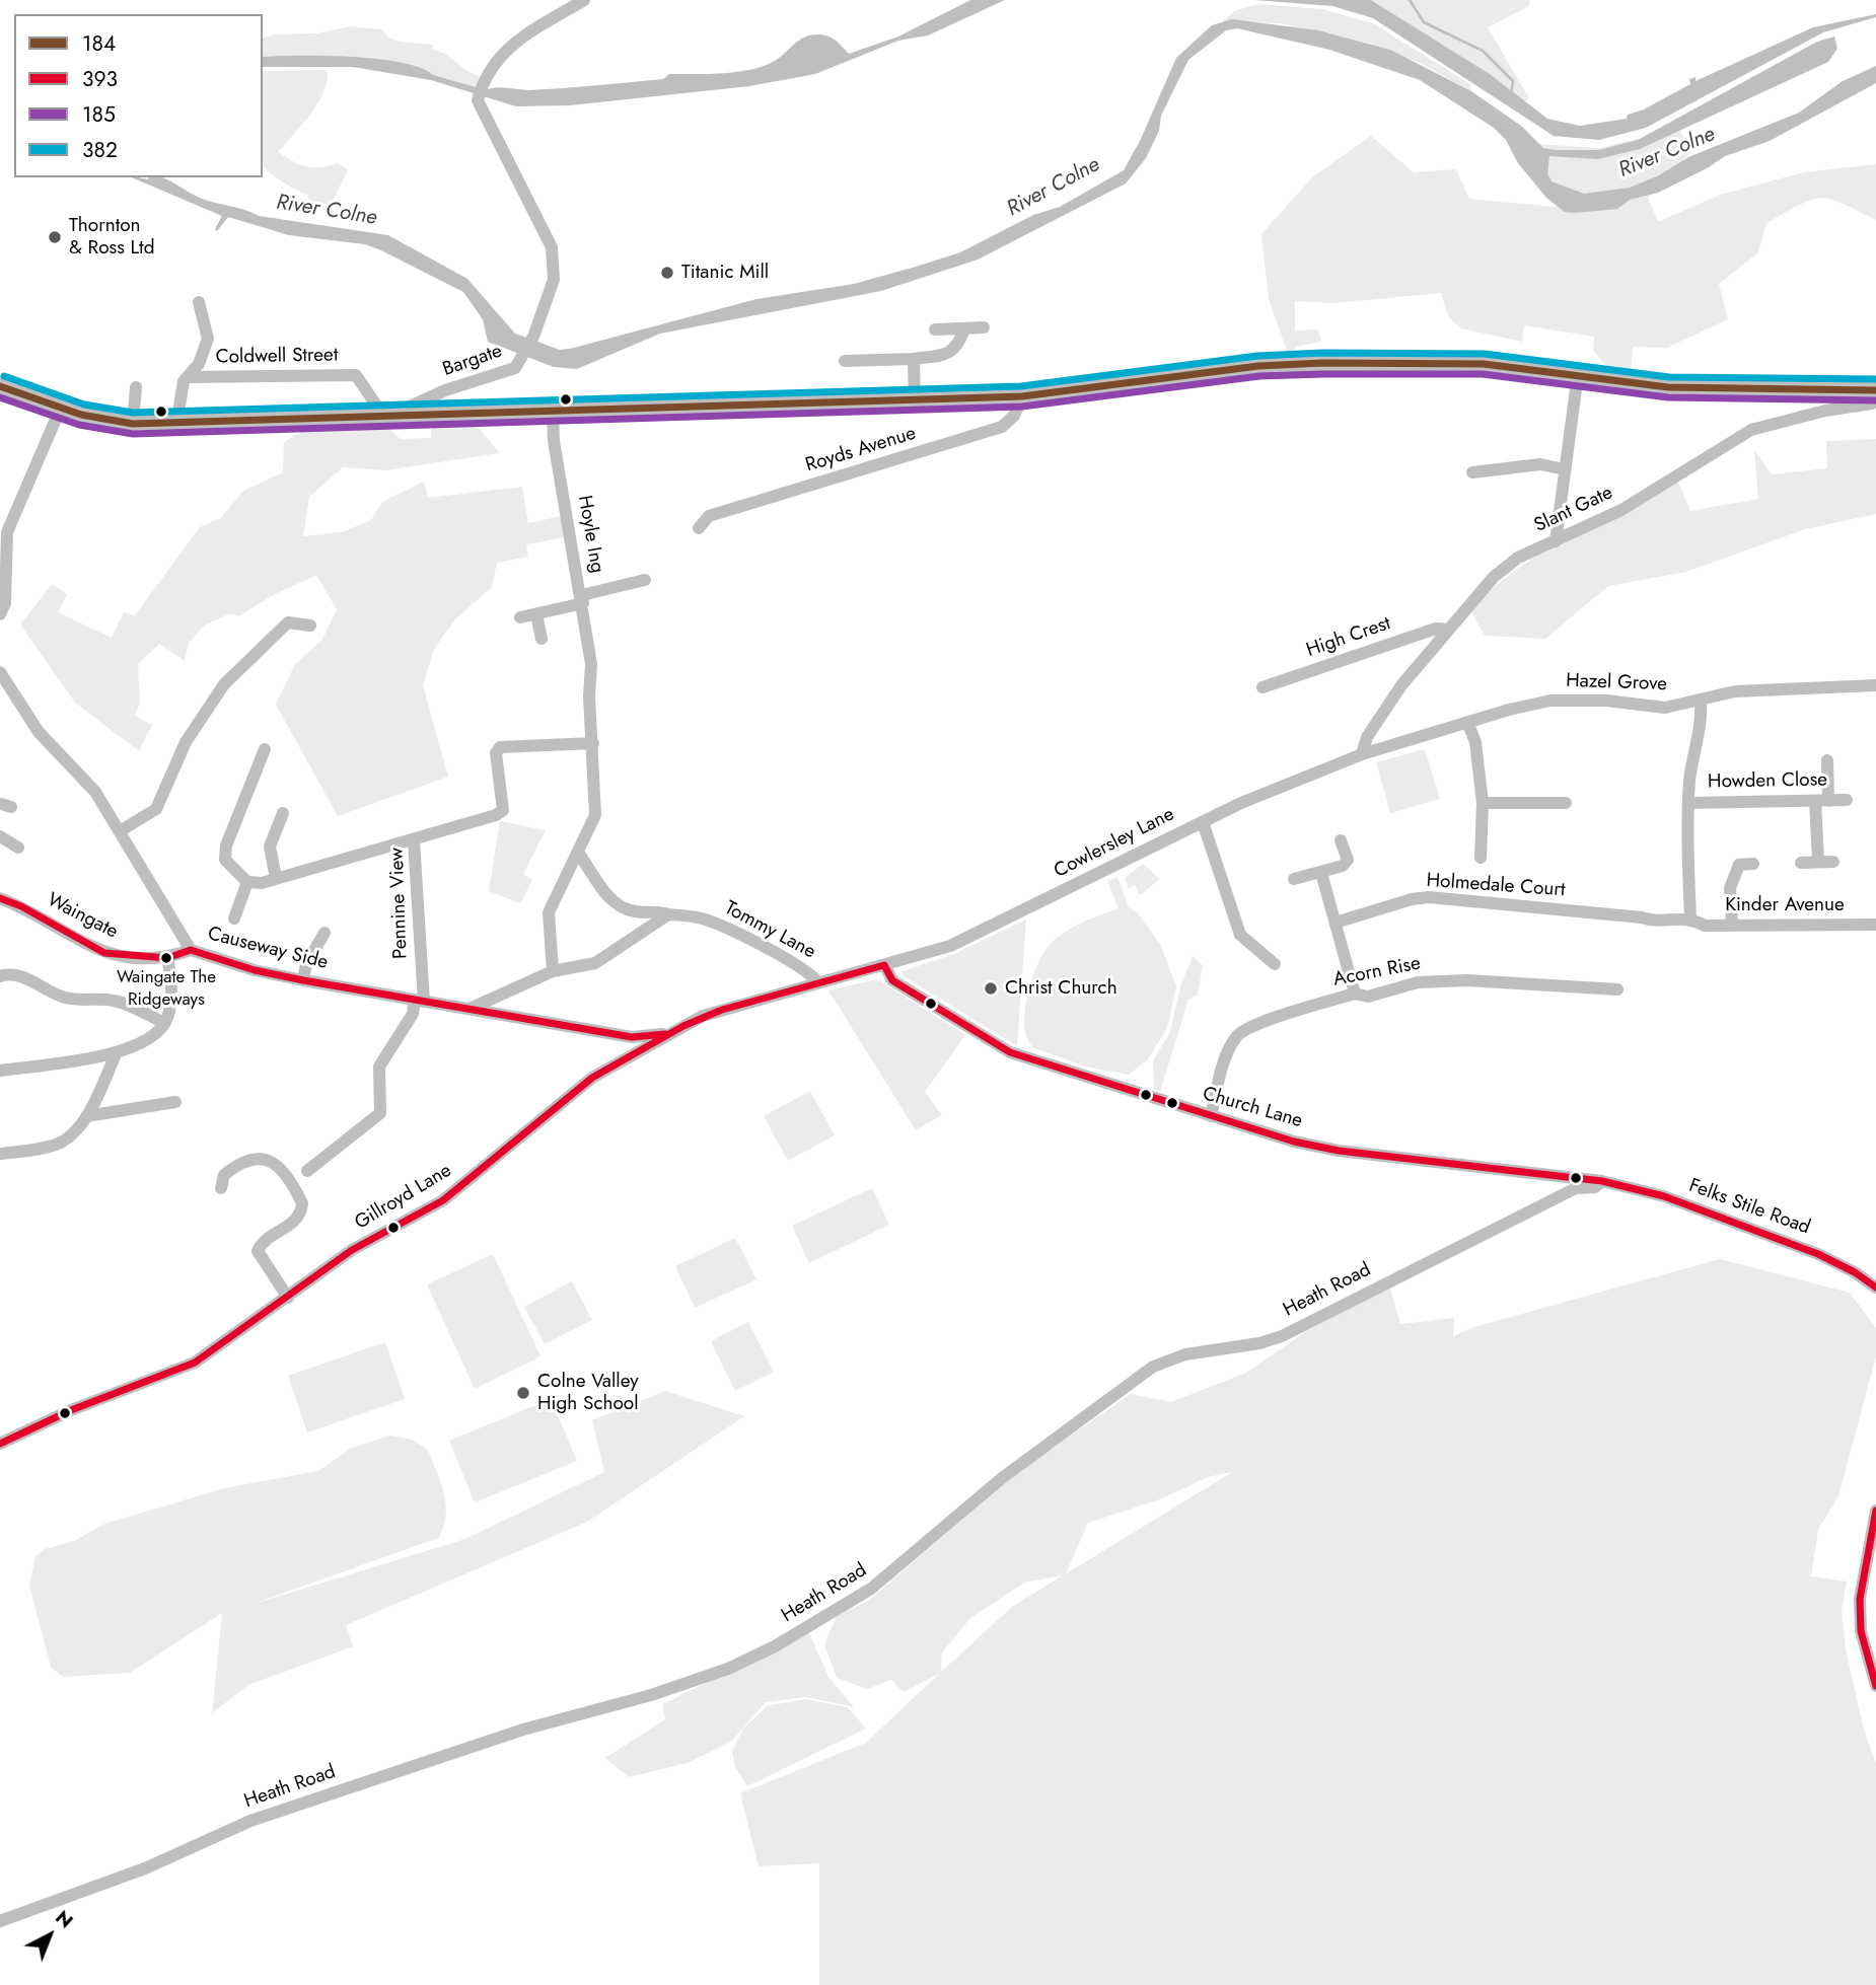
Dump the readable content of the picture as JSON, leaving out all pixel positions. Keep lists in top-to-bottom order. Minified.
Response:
{"streets":{"street":["Coldwell Street","Bargate","Royds Avenue","Slant Gate","Hoyle Ing","High Crest","Hazel Grove","Howden Close","Cowlersley Lane","Holmedale Court","Pennine View","Kinder Avenue","Waingate","Tommy Lane","Causeway Side","Acorn Rise","Church Lane","Gillroyd Lane","Felks Stile Road","Heath Road"]},"crossings":[["Coldwell Street","Bargate"],["Slant Gate","High Crest"],["Slant Gate","Hazel Grove"],["Slant Gate","Cowlersley Lane"],["Hoyle Ing","Pennine View"],["Hoyle Ing","Tommy Lane"],["Hazel Grove","Cowlersley Lane"],["Cowlersley Lane","Tommy Lane"],["Cowlersley Lane","Church Lane"],["Cowlersley Lane","Gillroyd Lane"],["Holmedale Court","Kinder Avenue"],["Pennine View","Causeway Side"],["Waingate","Causeway Side"],["Tommy Lane","Gillroyd Lane"],["Causeway Side","Gillroyd Lane"],["Acorn Rise","Church Lane"],["Church Lane","Felks Stile Road"],["Church Lane","Heath Road"],["Felks Stile Road","Heath Road"]],"water":["River Colne"],"places":["Thornton & Ross Ltd","Titanic Mill","Waingate The Ridgeways","Christ Church","Colne Valley High School"],"lines":["transit line 382","transit line 184","transit line 185","transit line 393"],"legend":["184","393","185","382"],"north":"top right"}
